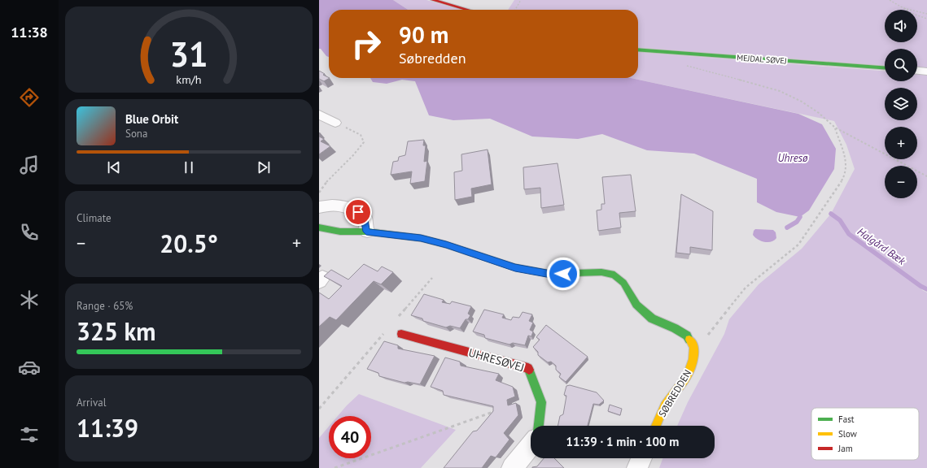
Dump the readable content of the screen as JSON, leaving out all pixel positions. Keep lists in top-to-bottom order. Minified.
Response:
{"streets":{"street":["MEJDAL SØVEJ","UHRESØVEJ","SØBREDDEN"]},"water":["Uhresø","Halgård Bæk"],"legend":["Fast","Slow","Jam"],"page":{"tabs":"11:38","map_buttons":["+","−"],"turn":["90 m","Søbredden"],"song":["Blue Orbit","Sona"],"tile":["Climate",["Range · 65%","325 km"],["Arrival","11:39"]],"heat":["−","20.5°","+"],"limit":"40","trip":"11:39 · 1 min · 100 m","gauge":["31","km/h"]}}
